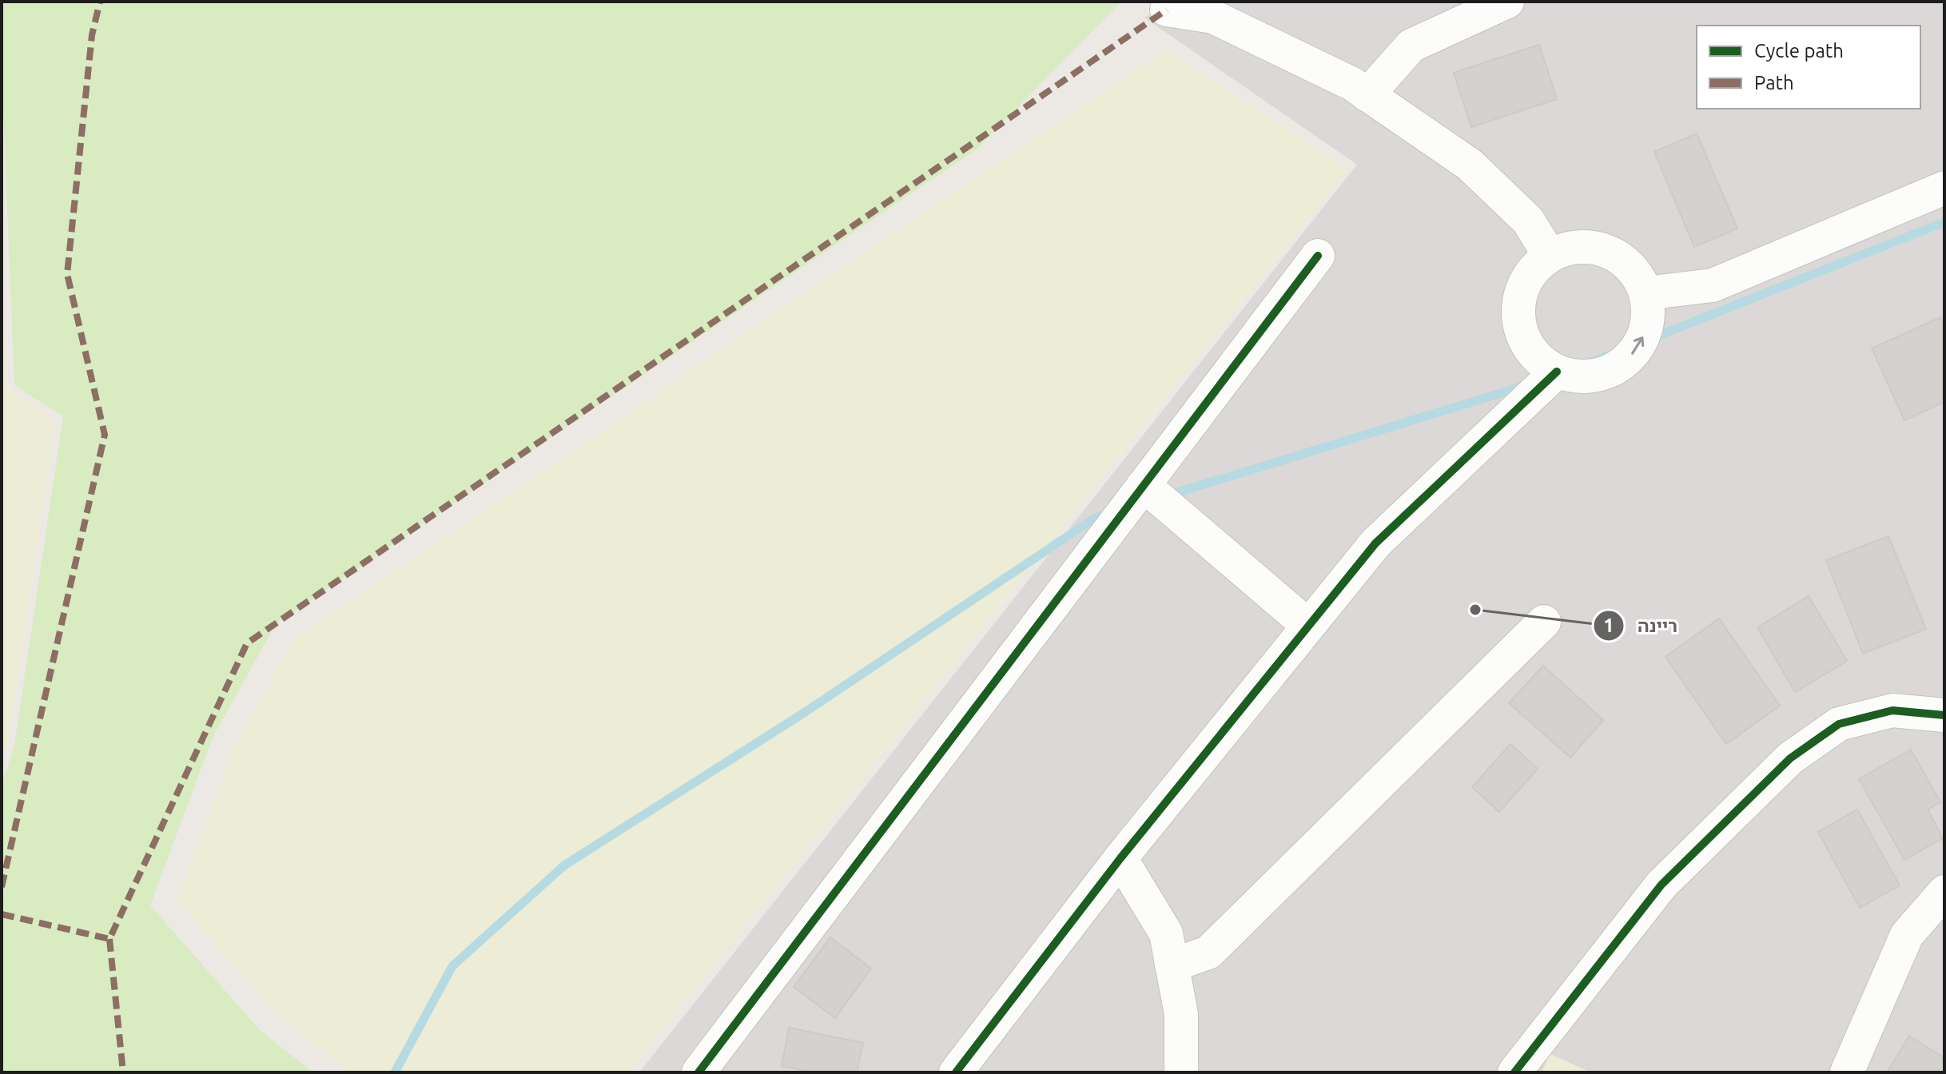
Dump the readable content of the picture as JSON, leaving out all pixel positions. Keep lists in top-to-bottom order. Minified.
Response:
{"places":["ריינה"],"legend":["Cycle path","Path"]}
